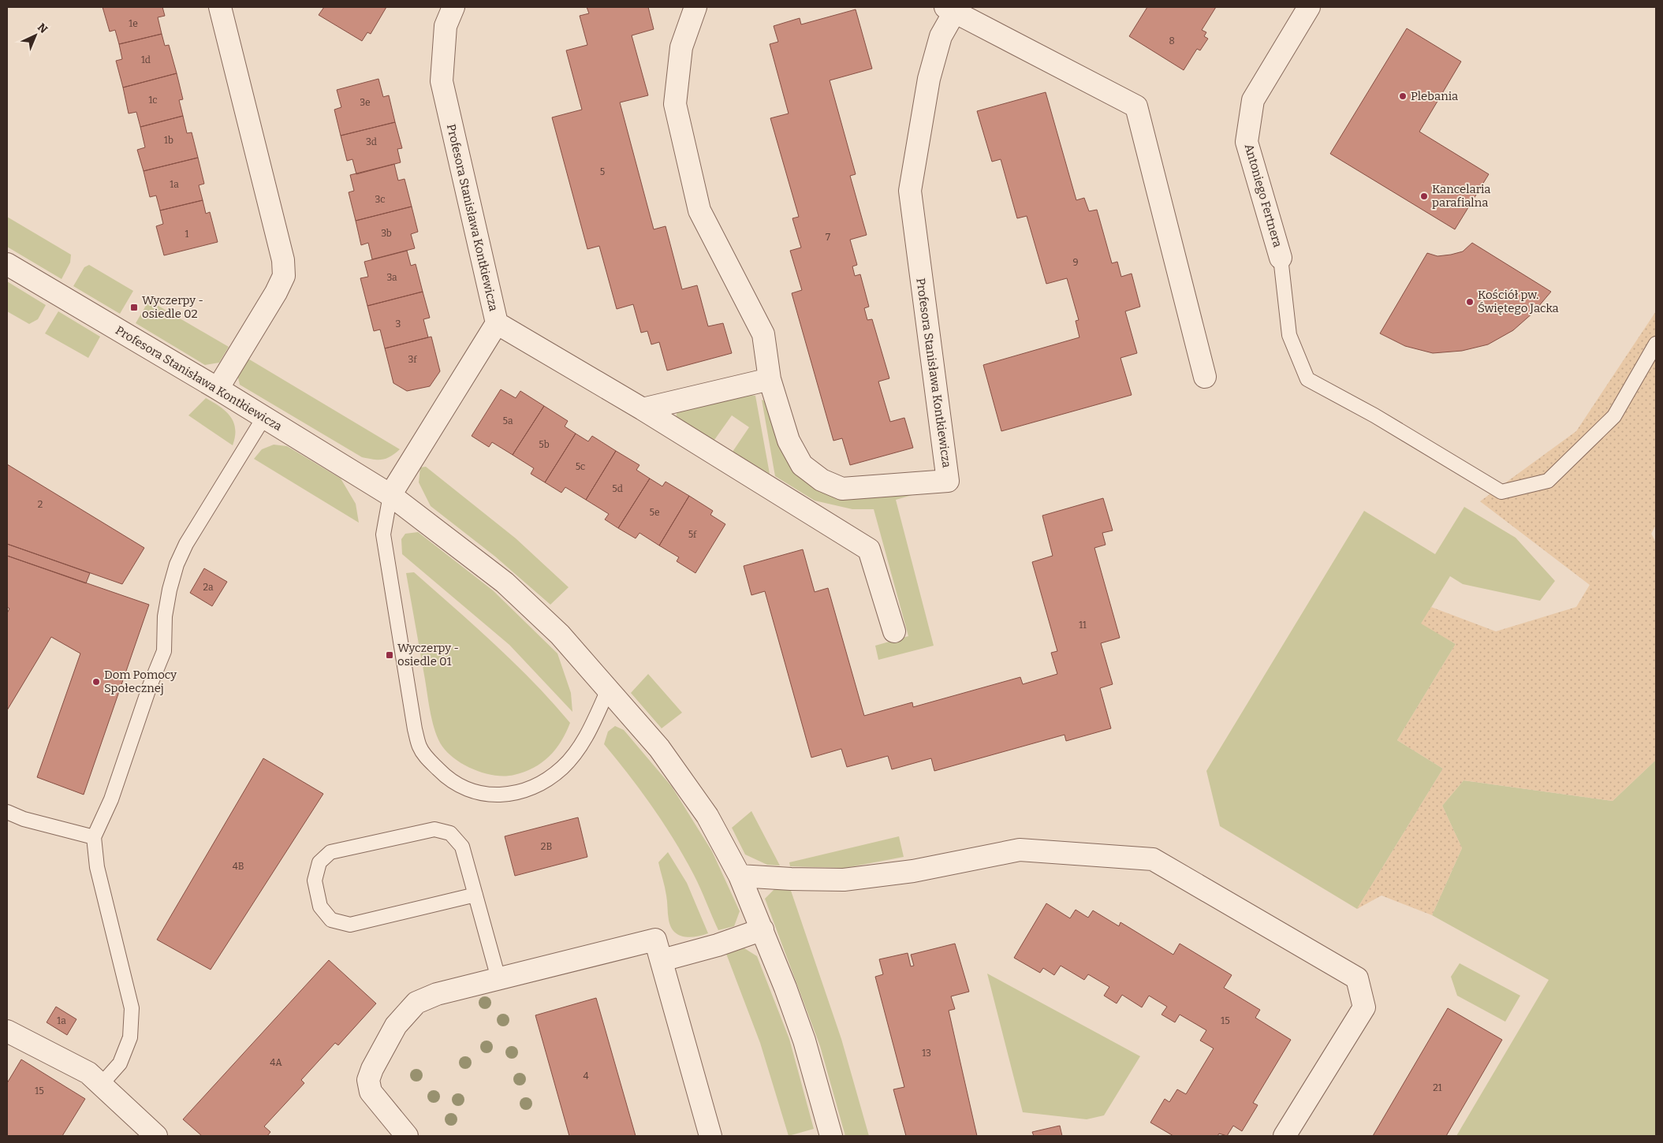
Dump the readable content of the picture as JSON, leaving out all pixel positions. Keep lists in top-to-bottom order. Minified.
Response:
{"streets":{"street":["Antoniego Fertnera","Profesora Stanisława Kontkiewicza"]},"places":{"other":["Plebania","Kancelaria parafialna","Kościół pw. Świętego Jacka","Dom Pomocy Społecznej"],"transit":["Wyczerpy - osiedle 02","Wyczerpy - osiedle 01"]},"house_numbers":["1e","8","1d","1c","3e","1b","3d","5","1a","3c","3b","1","7","9","3a","3","3f","5a","5b","5c","5d","2","5e","5f","2a","11","2B","4B","1a","15","13","4A","4","21","15"],"north":"top right"}
